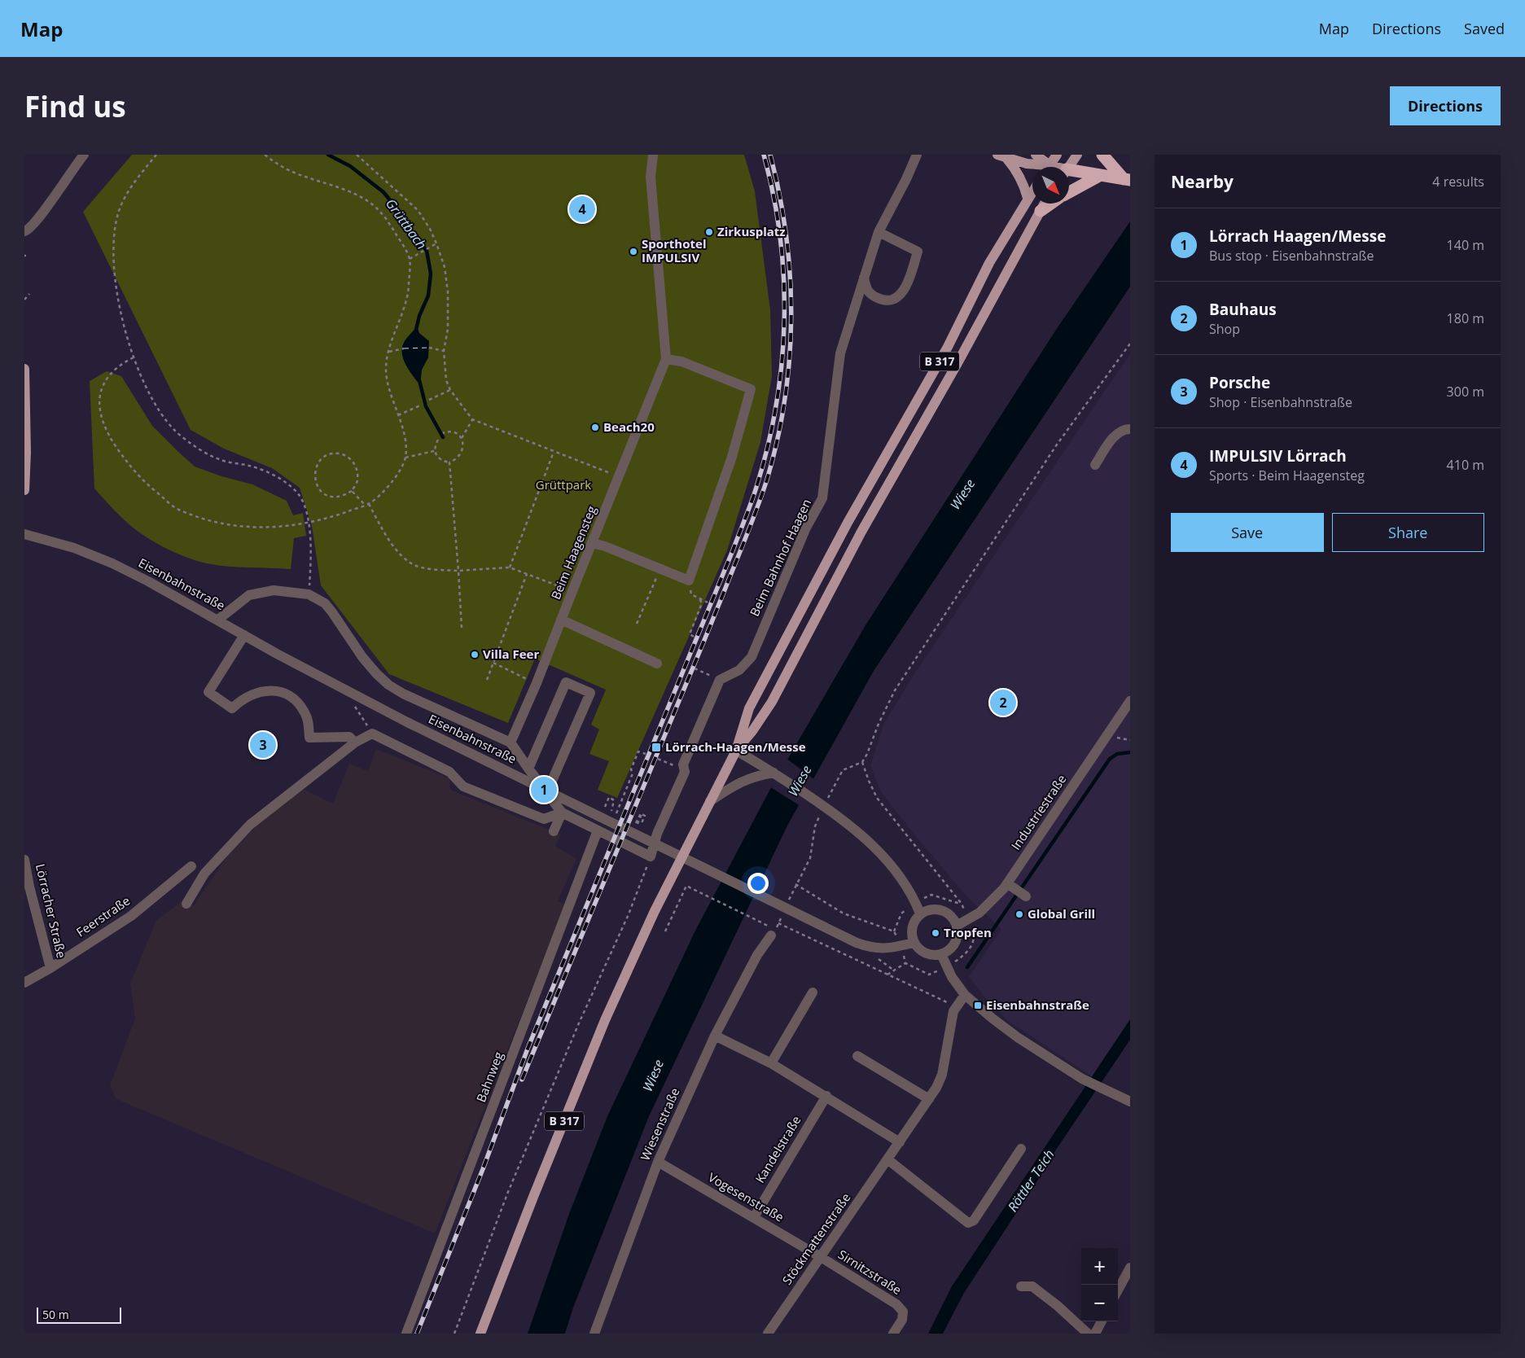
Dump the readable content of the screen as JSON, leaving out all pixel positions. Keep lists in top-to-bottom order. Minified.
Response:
{"streets":{"main road":["B 317"],"street":["Beim Haagensteg","Beim Bahnhof Haagen","Eisenbahnstraße","Industriestraße","Lörracher Straße","Feerstraße","Bahnweg","Wiesenstraße","Kandelstraße","Vogesenstraße","Stöckmattenstraße","Sirnitzstraße"]},"crossings":[["Eisenbahnstraße","Industriestraße"],["Lörracher Straße","Feerstraße"],["Wiesenstraße","Vogesenstraße"],["Kandelstraße","Vogesenstraße"],["Vogesenstraße","Stöckmattenstraße"],["Vogesenstraße","Sirnitzstraße"],["Stöckmattenstraße","Sirnitzstraße"]],"water":["Grüttbach","Wiese","Röttler Teich"],"parks":["Grüttpark"],"places":{"other":["Zirkusplatz","Sporthotel IMPULSIV","Beach20","Villa Feer","Global Grill","Tropfen"],"transit":["Lörrach-Haagen/Messe","Eisenbahnstraße"]},"scale_bar":"50 m","north":"bottom right","page":{"header":"Map","nav":["Map","Directions","Saved"],"buttons":["Directions",["Save","Share"]],"title":"Find us","heading":["Nearby","4 results"],"pins":["4","2","3","1"],"list":[{"mark":"1","name":"Lörrach Haagen/Messe","note":"Bus stop · Eisenbahnstraße","value":"140 m"},{"mark":"2","name":"Bauhaus","note":"Shop","value":"180 m"},{"mark":"3","name":"Porsche","note":"Shop · Eisenbahnstraße","value":"300 m"},{"mark":"4","name":"IMPULSIV Lörrach","note":"Sports · Beim Haagensteg","value":"410 m"}],"map_buttons":["+","−"],"scale":"50 m"}}
